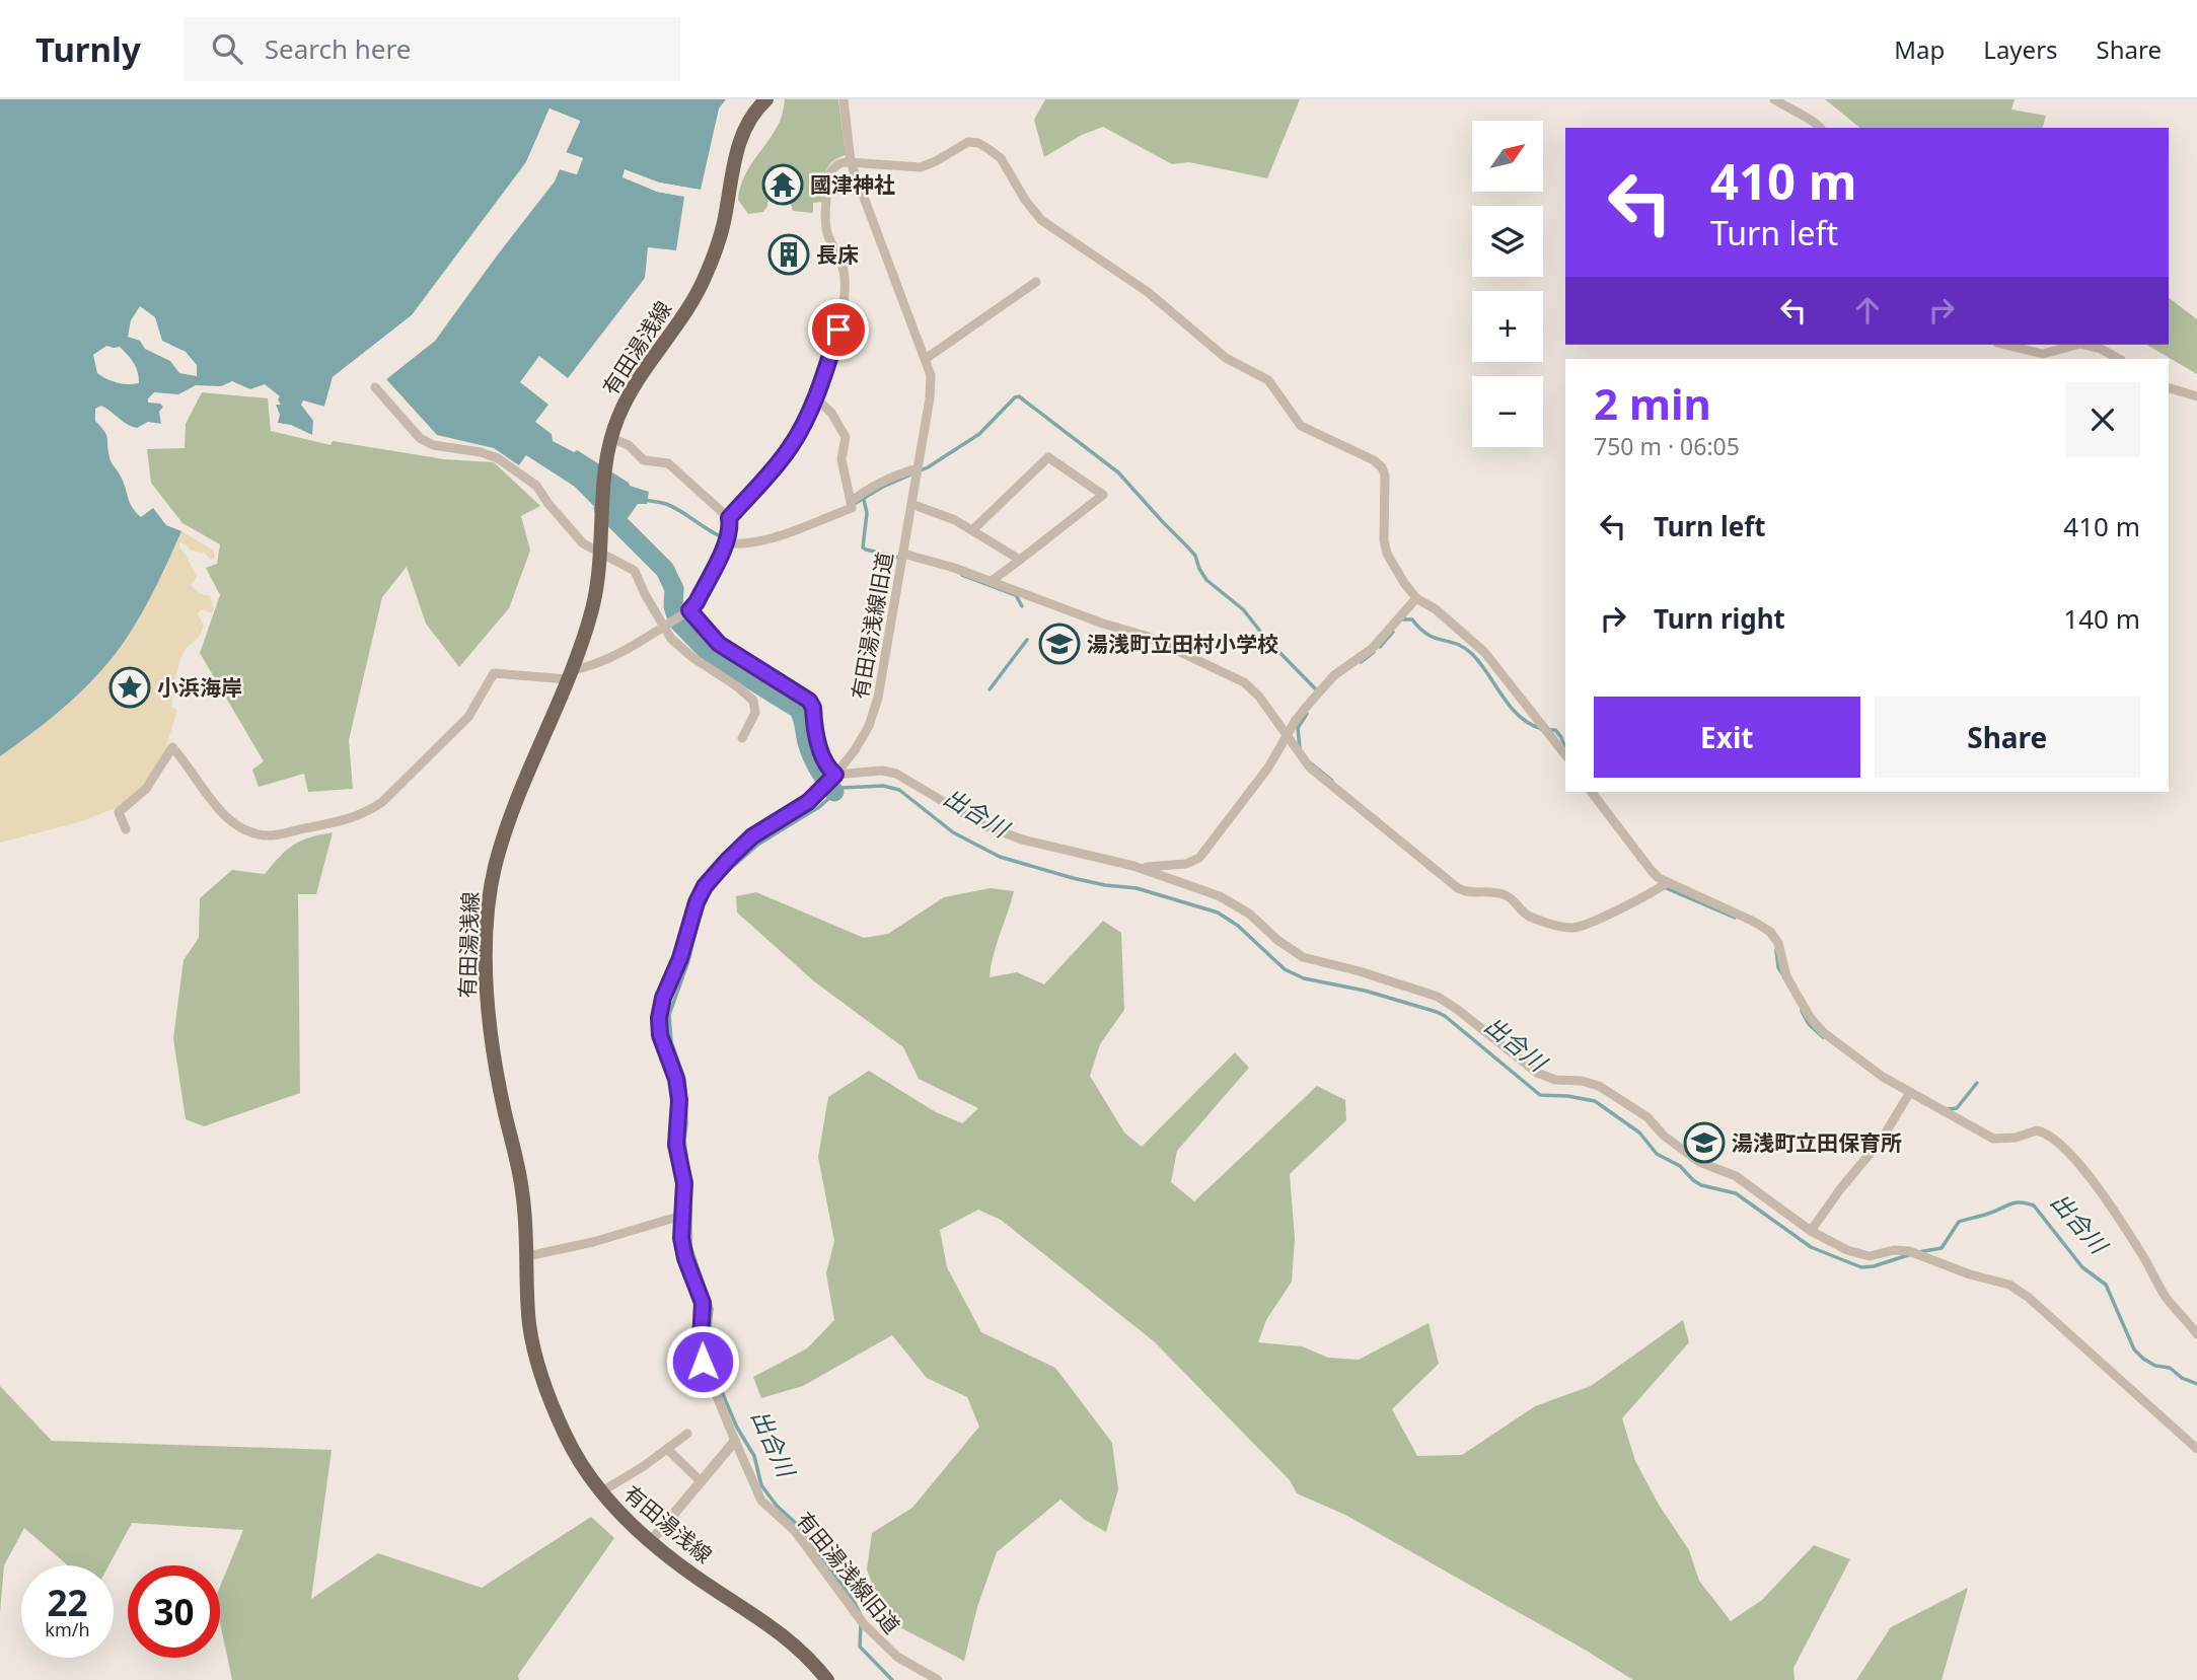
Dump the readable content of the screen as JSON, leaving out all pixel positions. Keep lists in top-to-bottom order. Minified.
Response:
{"streets":{"main road":["有田湯浅線"],"street":["有田湯浅線旧道"]},"water":["出合川"],"places":{"temple":["國津神社"],"building":["長床"],"school or university":["湯浅町立田村小学校","湯浅町立田保育所"],"place":["小浜海岸"]},"north":"top right","page":{"header":"Turnly","search":"Search here","nav":["Map","Layers","Share"],"map_buttons":["+","−"],"turn":["410 m","Turn left"],"heading":["2 min","750 m · 06:05"],"list":[{"name":"Turn left","value":"410 m"},{"name":"Turn right","value":"140 m"}],"buttons":["Exit","Share"],"speed":"22 km/h","limit":"30"}}
